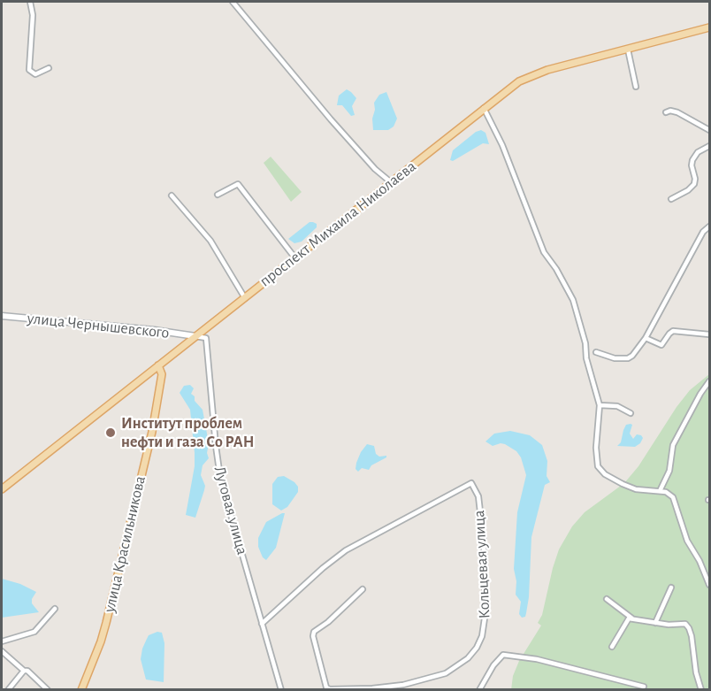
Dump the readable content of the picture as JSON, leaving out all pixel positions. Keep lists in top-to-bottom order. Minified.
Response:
{"streets":{"main road":["проспект Михаила Николаева","улица Чернышевского","улица Красильникова"],"street":["Луговая улица","Кольцевая улица"]},"crossings":[["проспект Михаила Николаева","улица Чернышевского"],["проспект Михаила Николаева","Луговая улица"],["проспект Михаила Николаева","улица Красильникова"],["улица Чернышевского","Луговая улица"],["Луговая улица","Кольцевая улица"]],"places":["Институт проблем нефти и газа Со РАН"]}
